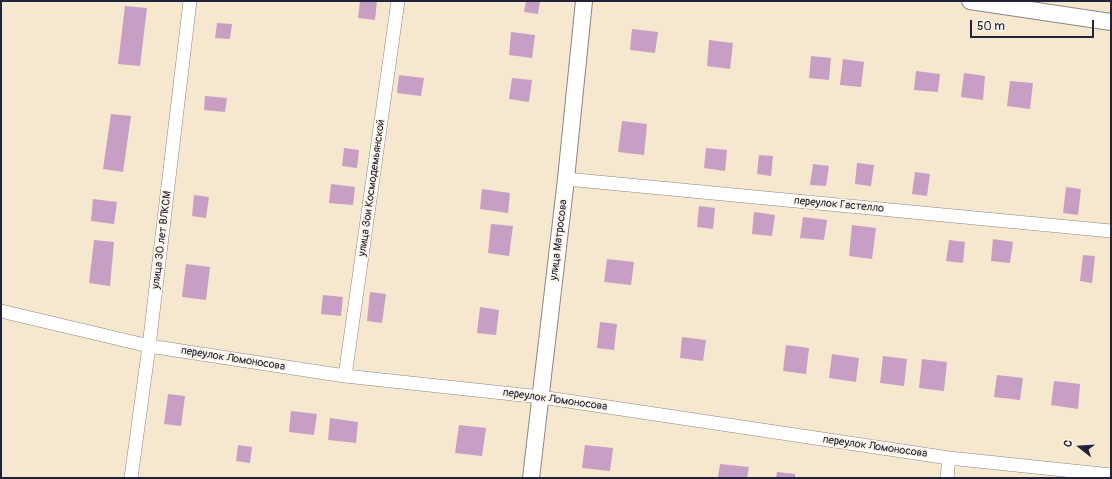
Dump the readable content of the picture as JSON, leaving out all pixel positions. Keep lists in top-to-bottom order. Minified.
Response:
{"streets":{"street":["улица Зои Космодемьянской","переулок Гастелло","улица 30 лет ВЛКСМ","улица Матросова","переулок Ломоносова"]},"crossings":[["улица Зои Космодемьянской","переулок Ломоносова"],["переулок Гастелло","улица Матросова"],["улица 30 лет ВЛКСМ","переулок Ломоносова"],["улица Матросова","переулок Ломоносова"]],"scale_bar":"50 m","north":"left"}
